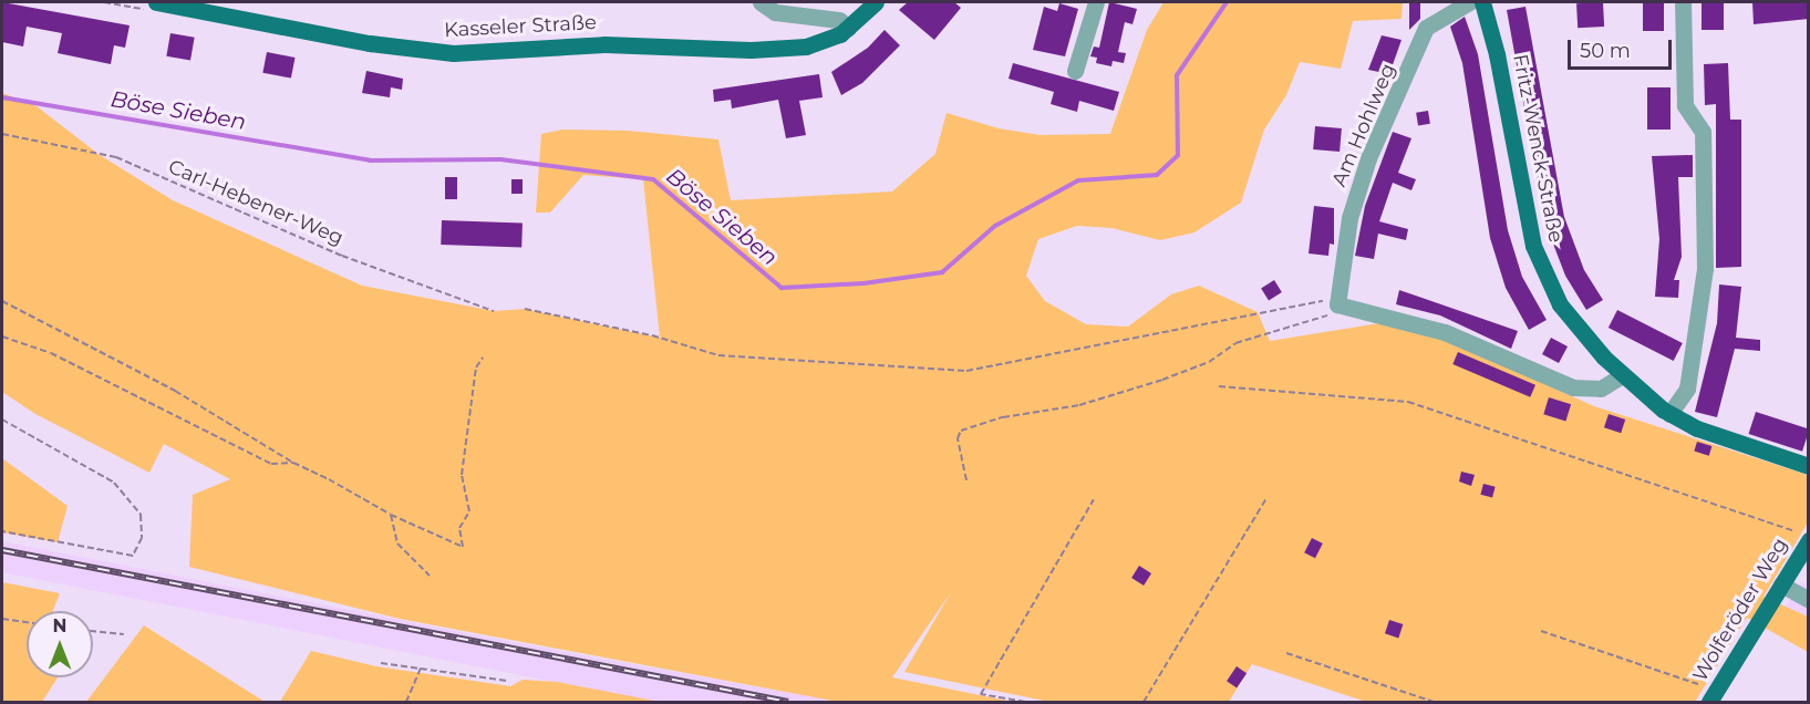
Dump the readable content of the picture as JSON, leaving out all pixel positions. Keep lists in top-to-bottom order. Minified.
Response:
{"streets":{"main road":["Kasseler Straße","Fritz-Wenck-Straße","Wolferöder Weg"],"street":["Am Hohlweg"],"path":["Carl-Hebener-Weg"]},"water":["Böse Sieben"],"scale_bar":"50 m","north":"top"}
